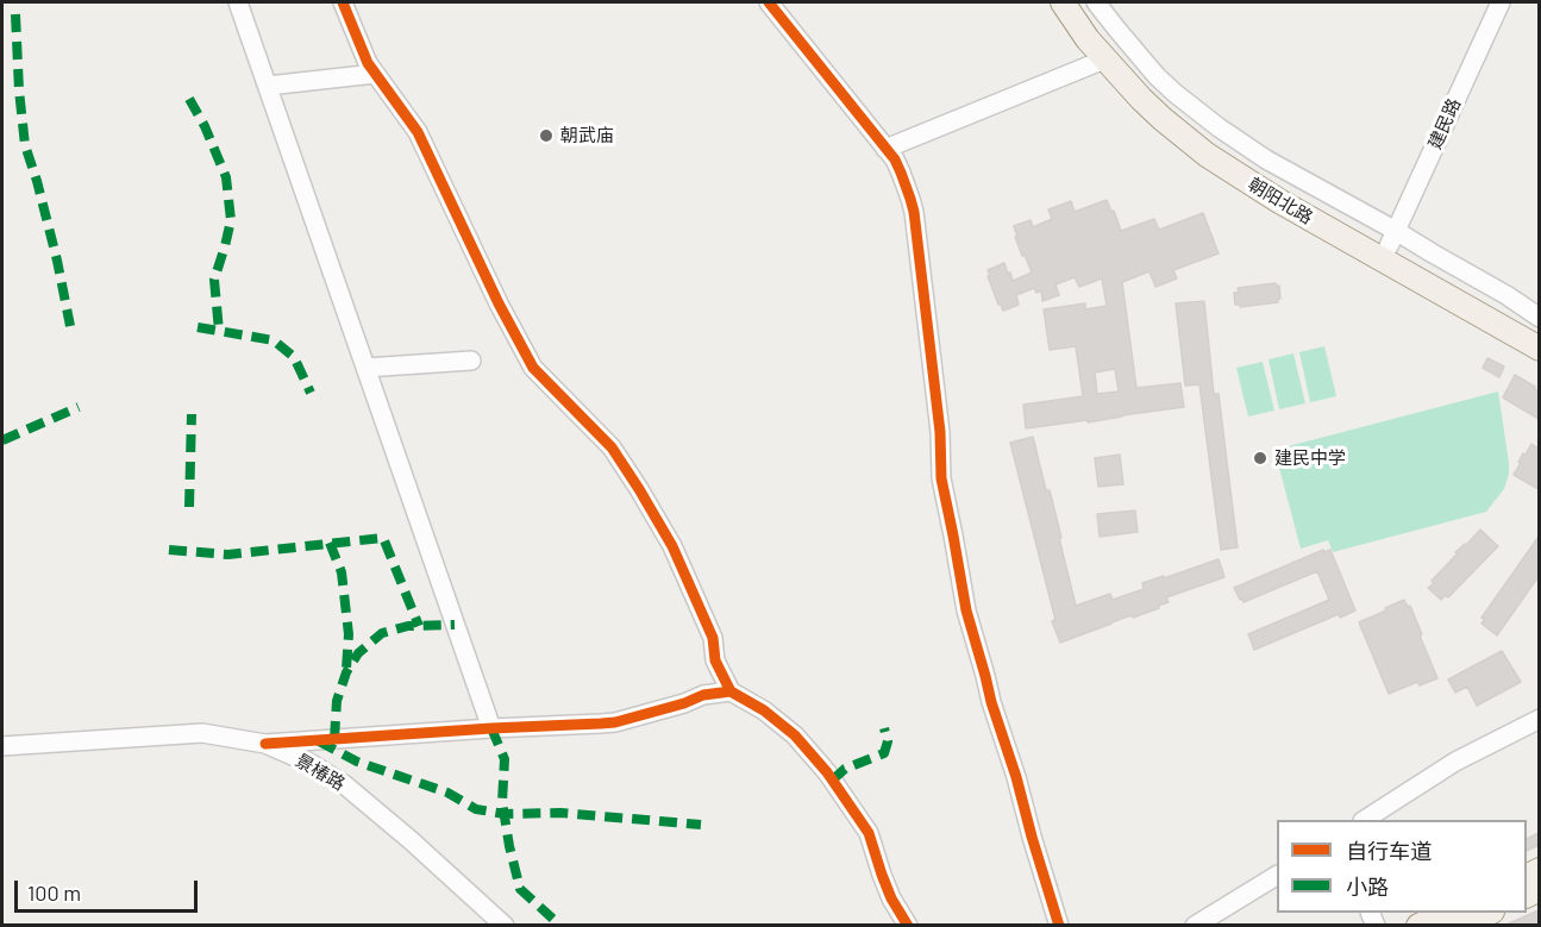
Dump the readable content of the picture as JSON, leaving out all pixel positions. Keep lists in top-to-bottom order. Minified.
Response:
{"streets":{"main road":["朝阳北路"],"street":["建民路","景椿路"]},"crossings":[["建民路","朝阳北路"]],"places":["朝武庙","建民中学"],"legend":["自行车道","小路"],"scale_bar":"100 m"}
